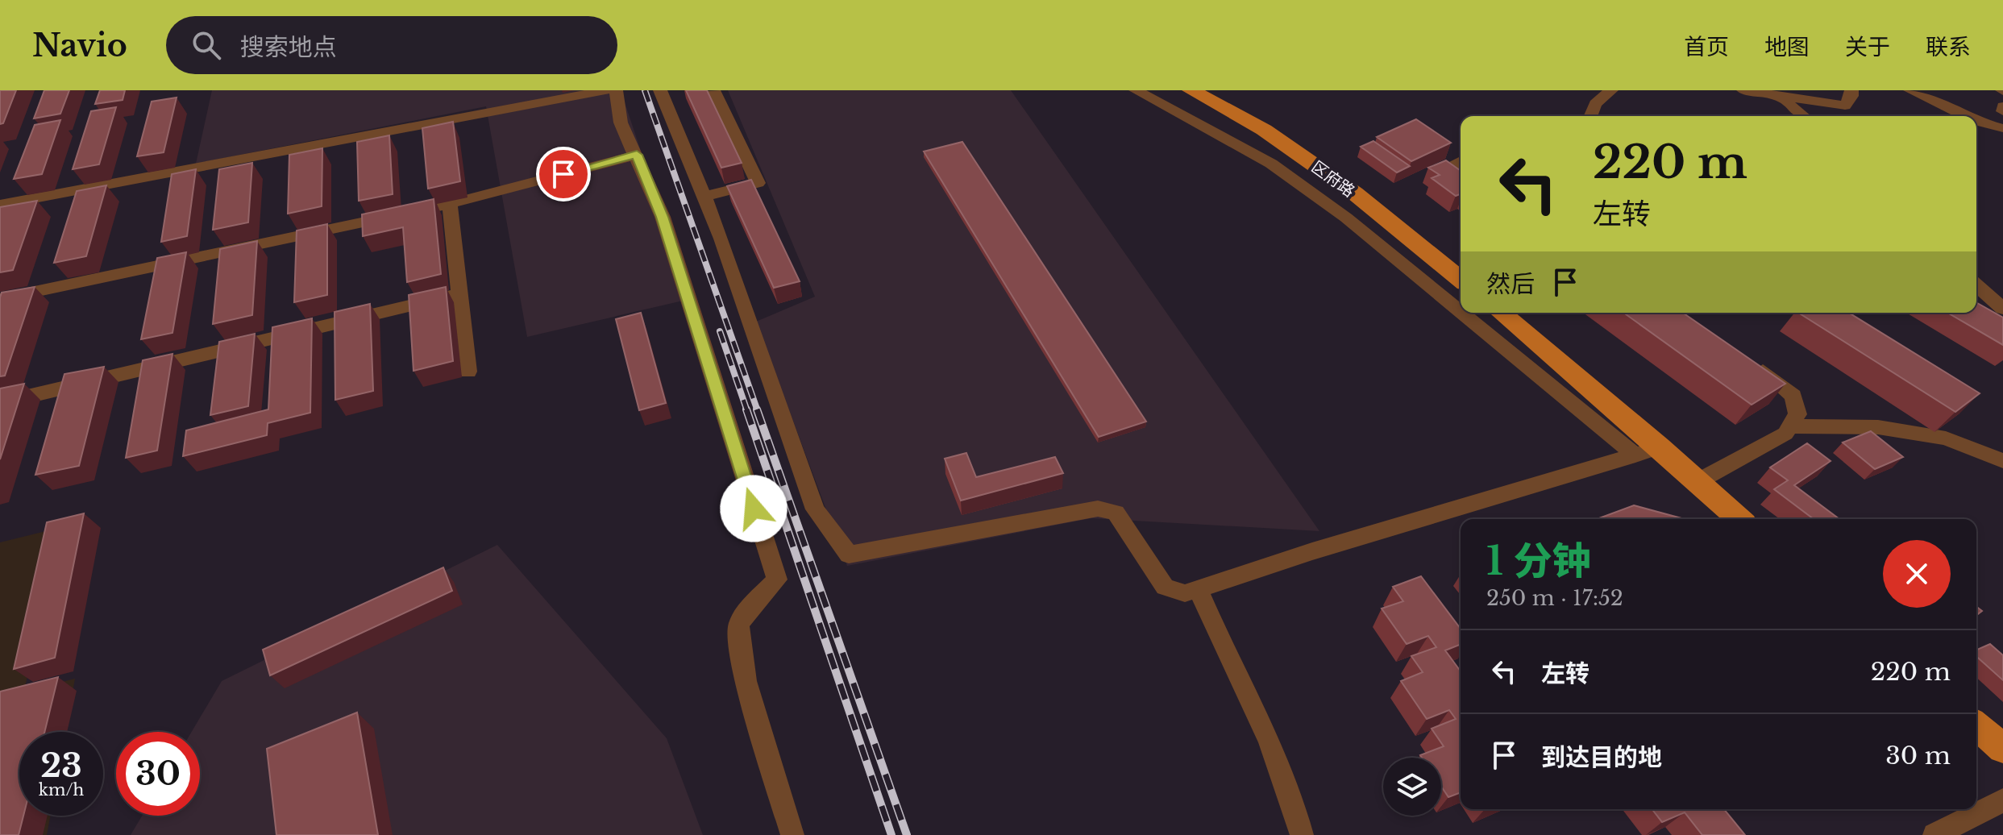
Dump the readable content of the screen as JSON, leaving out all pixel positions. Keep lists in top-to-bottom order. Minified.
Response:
{"streets":{"main road":["区府路"]},"page":{"header":"Navio","search":"搜索地点","nav":["首页","地图","关于","联系"],"turn":["220 m","左转"],"then":"然后","heading":["1 分钟","250 m · 17:52"],"list":[{"name":"左转","value":"220 m"},{"name":"到达目的地","value":"30 m"}],"speed":"23 km/h","limit":"30"}}
